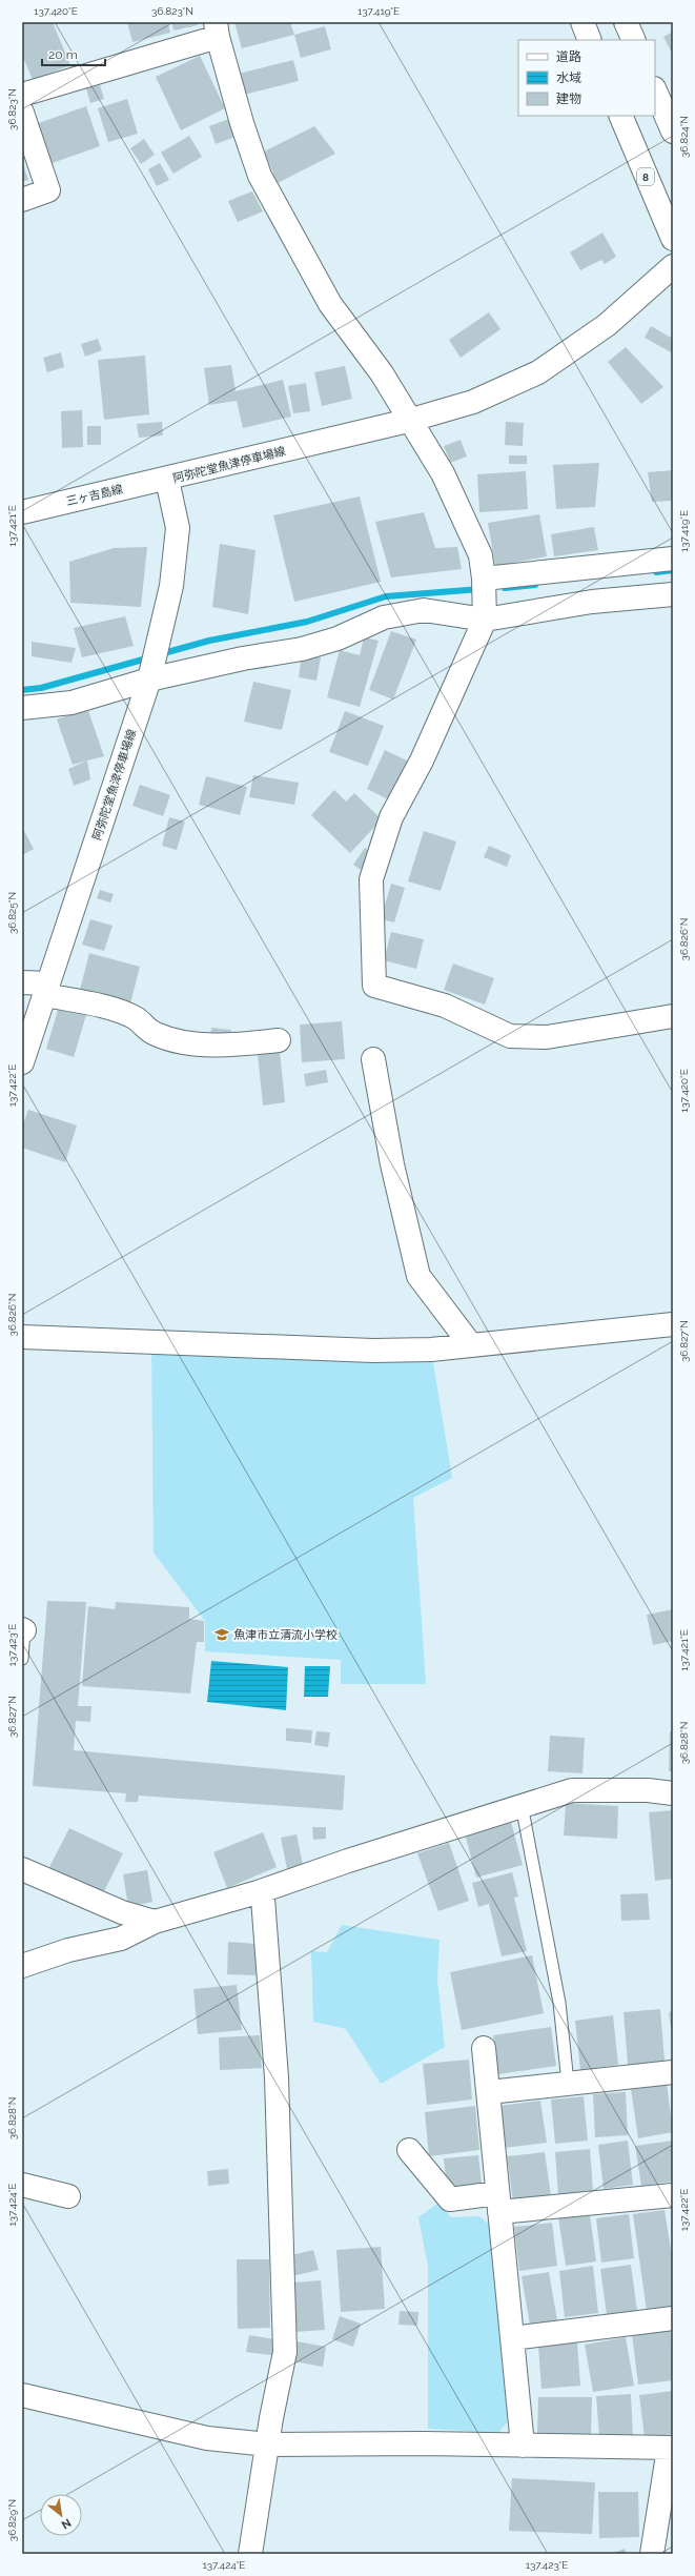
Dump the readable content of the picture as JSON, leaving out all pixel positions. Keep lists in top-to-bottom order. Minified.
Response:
{"streets":{"main road":["8","阿弥陀堂魚津停車場線","三ヶ吉島線"]},"crossings":[["阿弥陀堂魚津停車場線","三ヶ吉島線"]],"places":{"school or university":["魚津市立清流小学校"]},"legend":["道路","水域","建物"],"scale_bar":"20 m","north":"bottom right","coordinates":["137.420°E","36.823°N","137.419°E","36.824°N","137.421°E","36.825°N","36.826°N","137.422°E","36.827°N","137.423°E","36.828°N","137.424°E","36.829°N"]}
